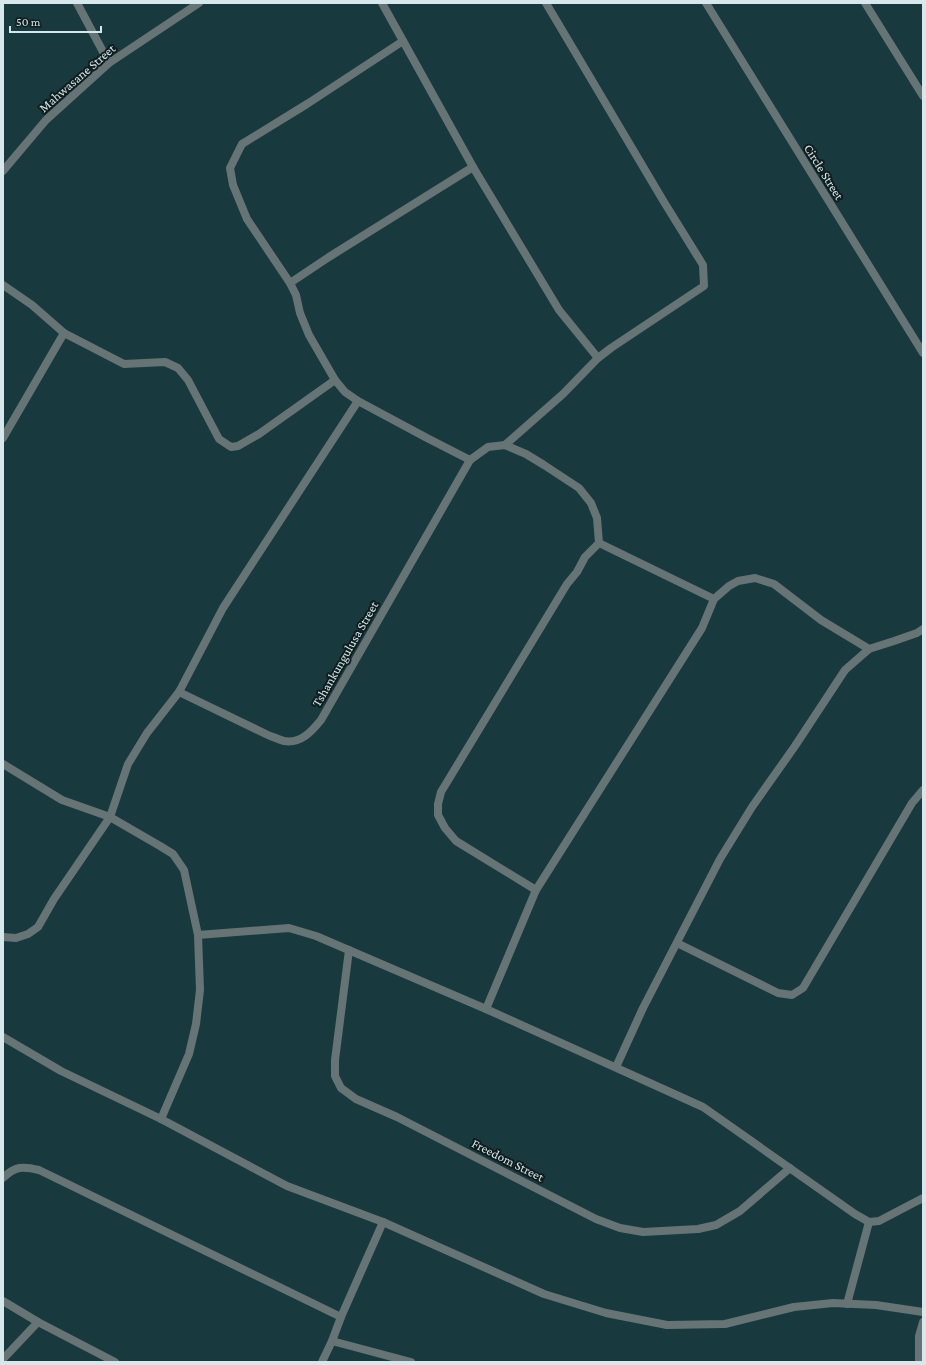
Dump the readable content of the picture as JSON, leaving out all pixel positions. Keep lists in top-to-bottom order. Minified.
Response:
{"streets":{"street":["Mahwasane Street","Circle Street","Tshankungulusa Street","Freedom Street"]},"scale_bar":"50 m"}
